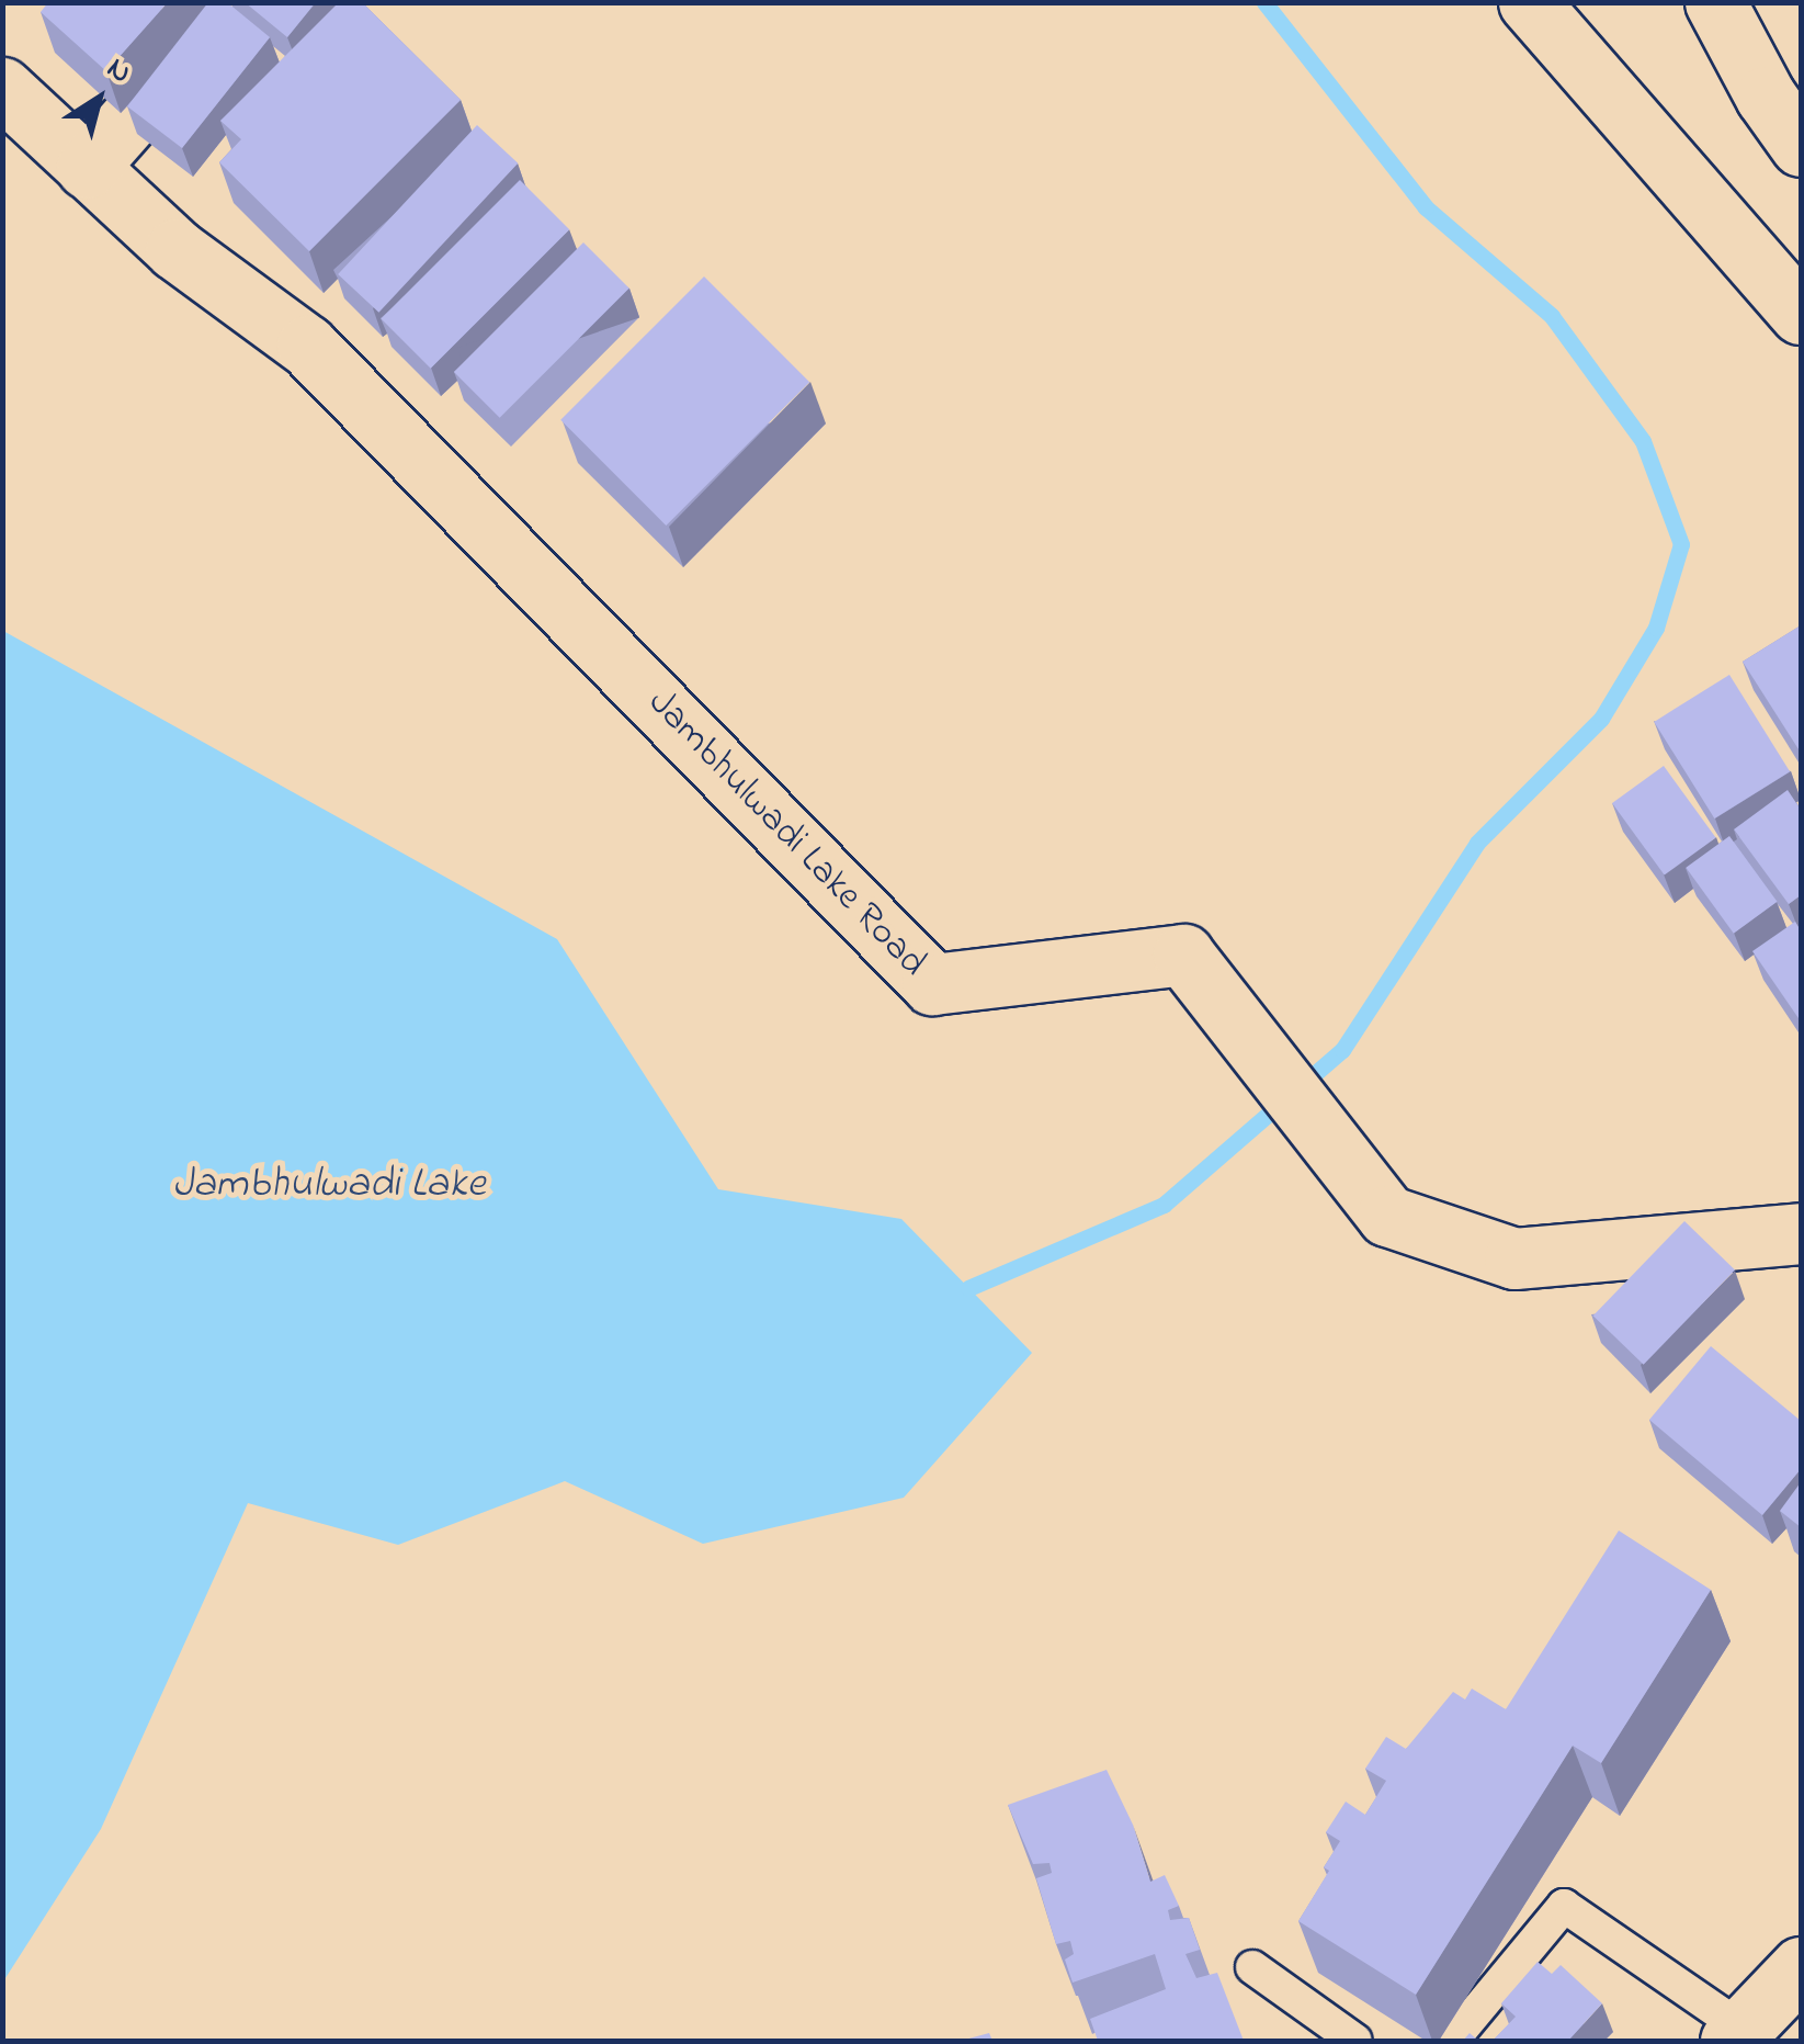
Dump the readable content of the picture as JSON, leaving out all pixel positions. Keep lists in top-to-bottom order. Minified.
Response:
{"streets":{"street":["Jambhulwadi Lake Road"]},"water":["Jambhulwadi Lake"],"north":"top right"}
